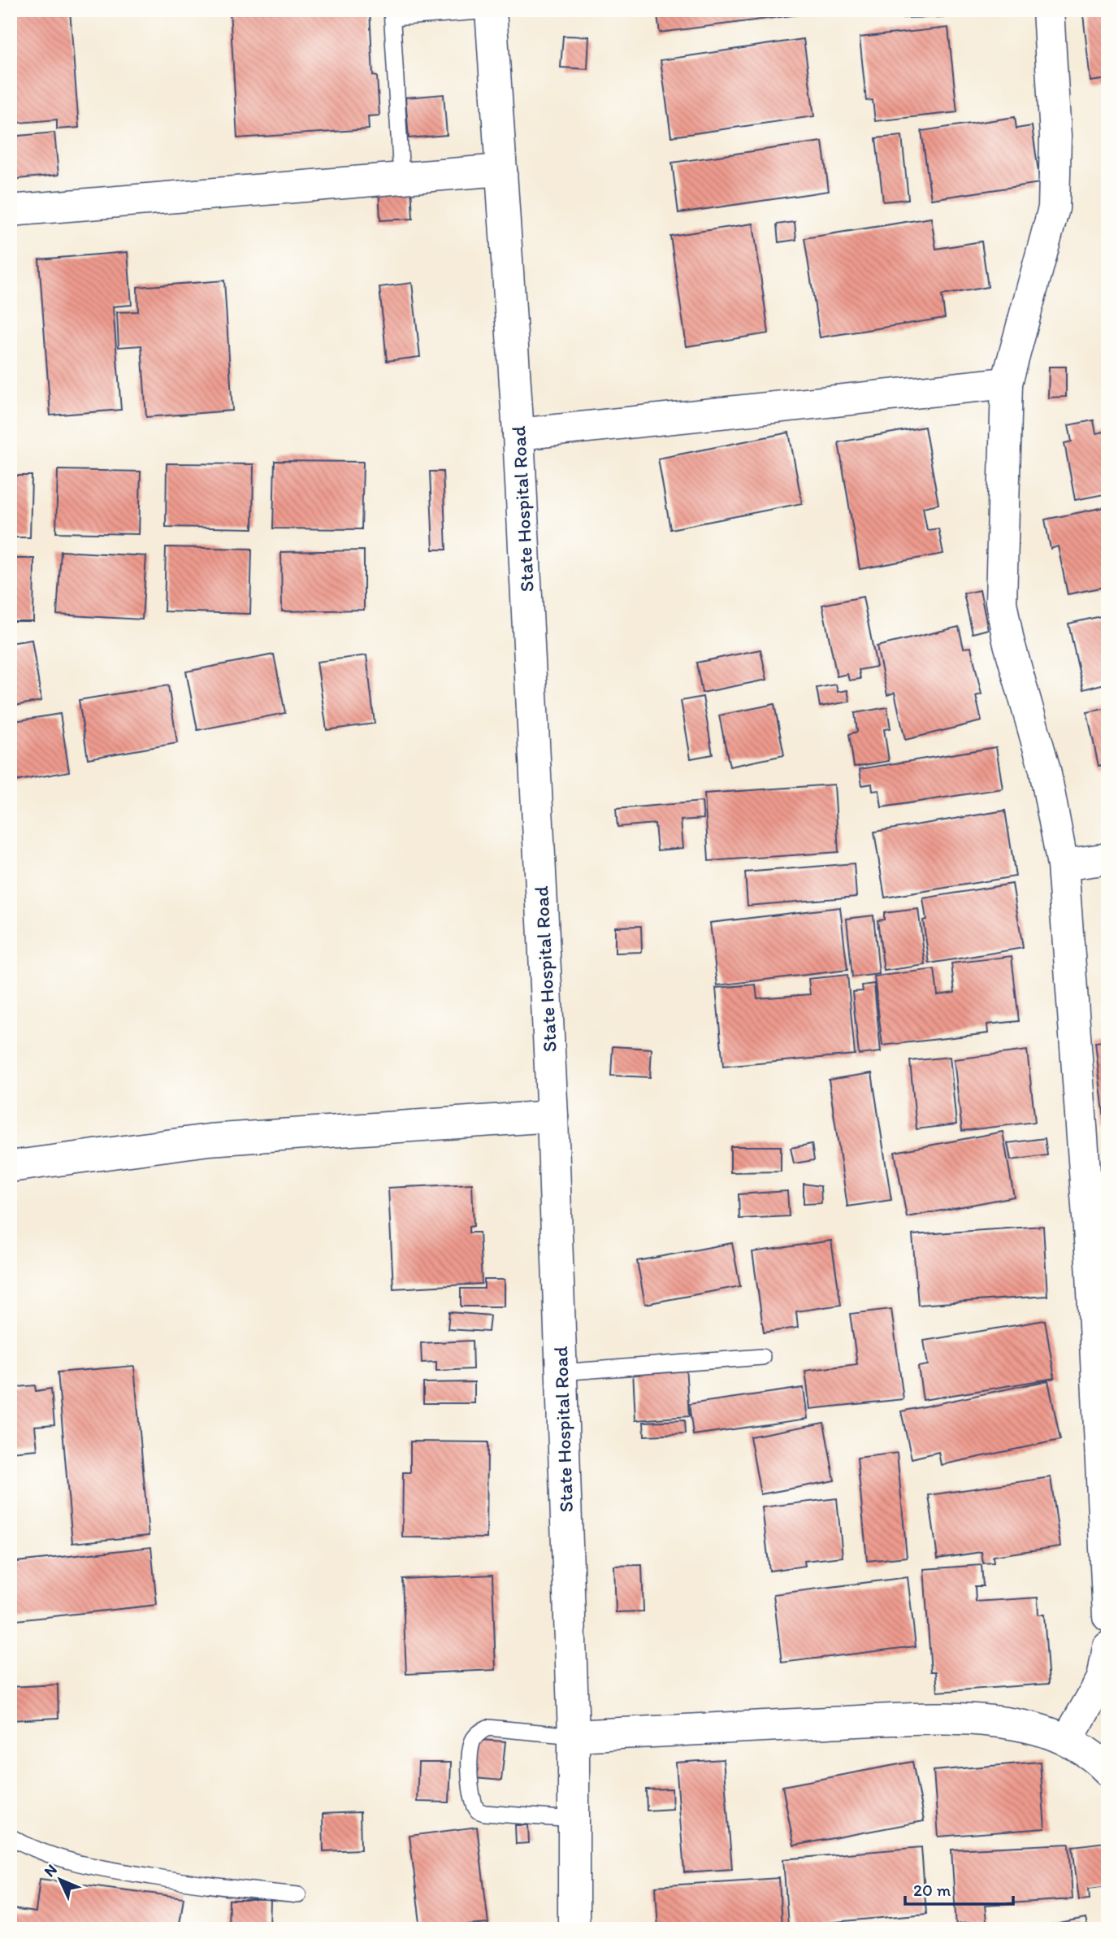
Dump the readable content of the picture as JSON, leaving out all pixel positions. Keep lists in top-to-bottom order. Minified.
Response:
{"streets":{"street":["State Hospital Road"]},"scale_bar":"20 m","north":"top left"}
